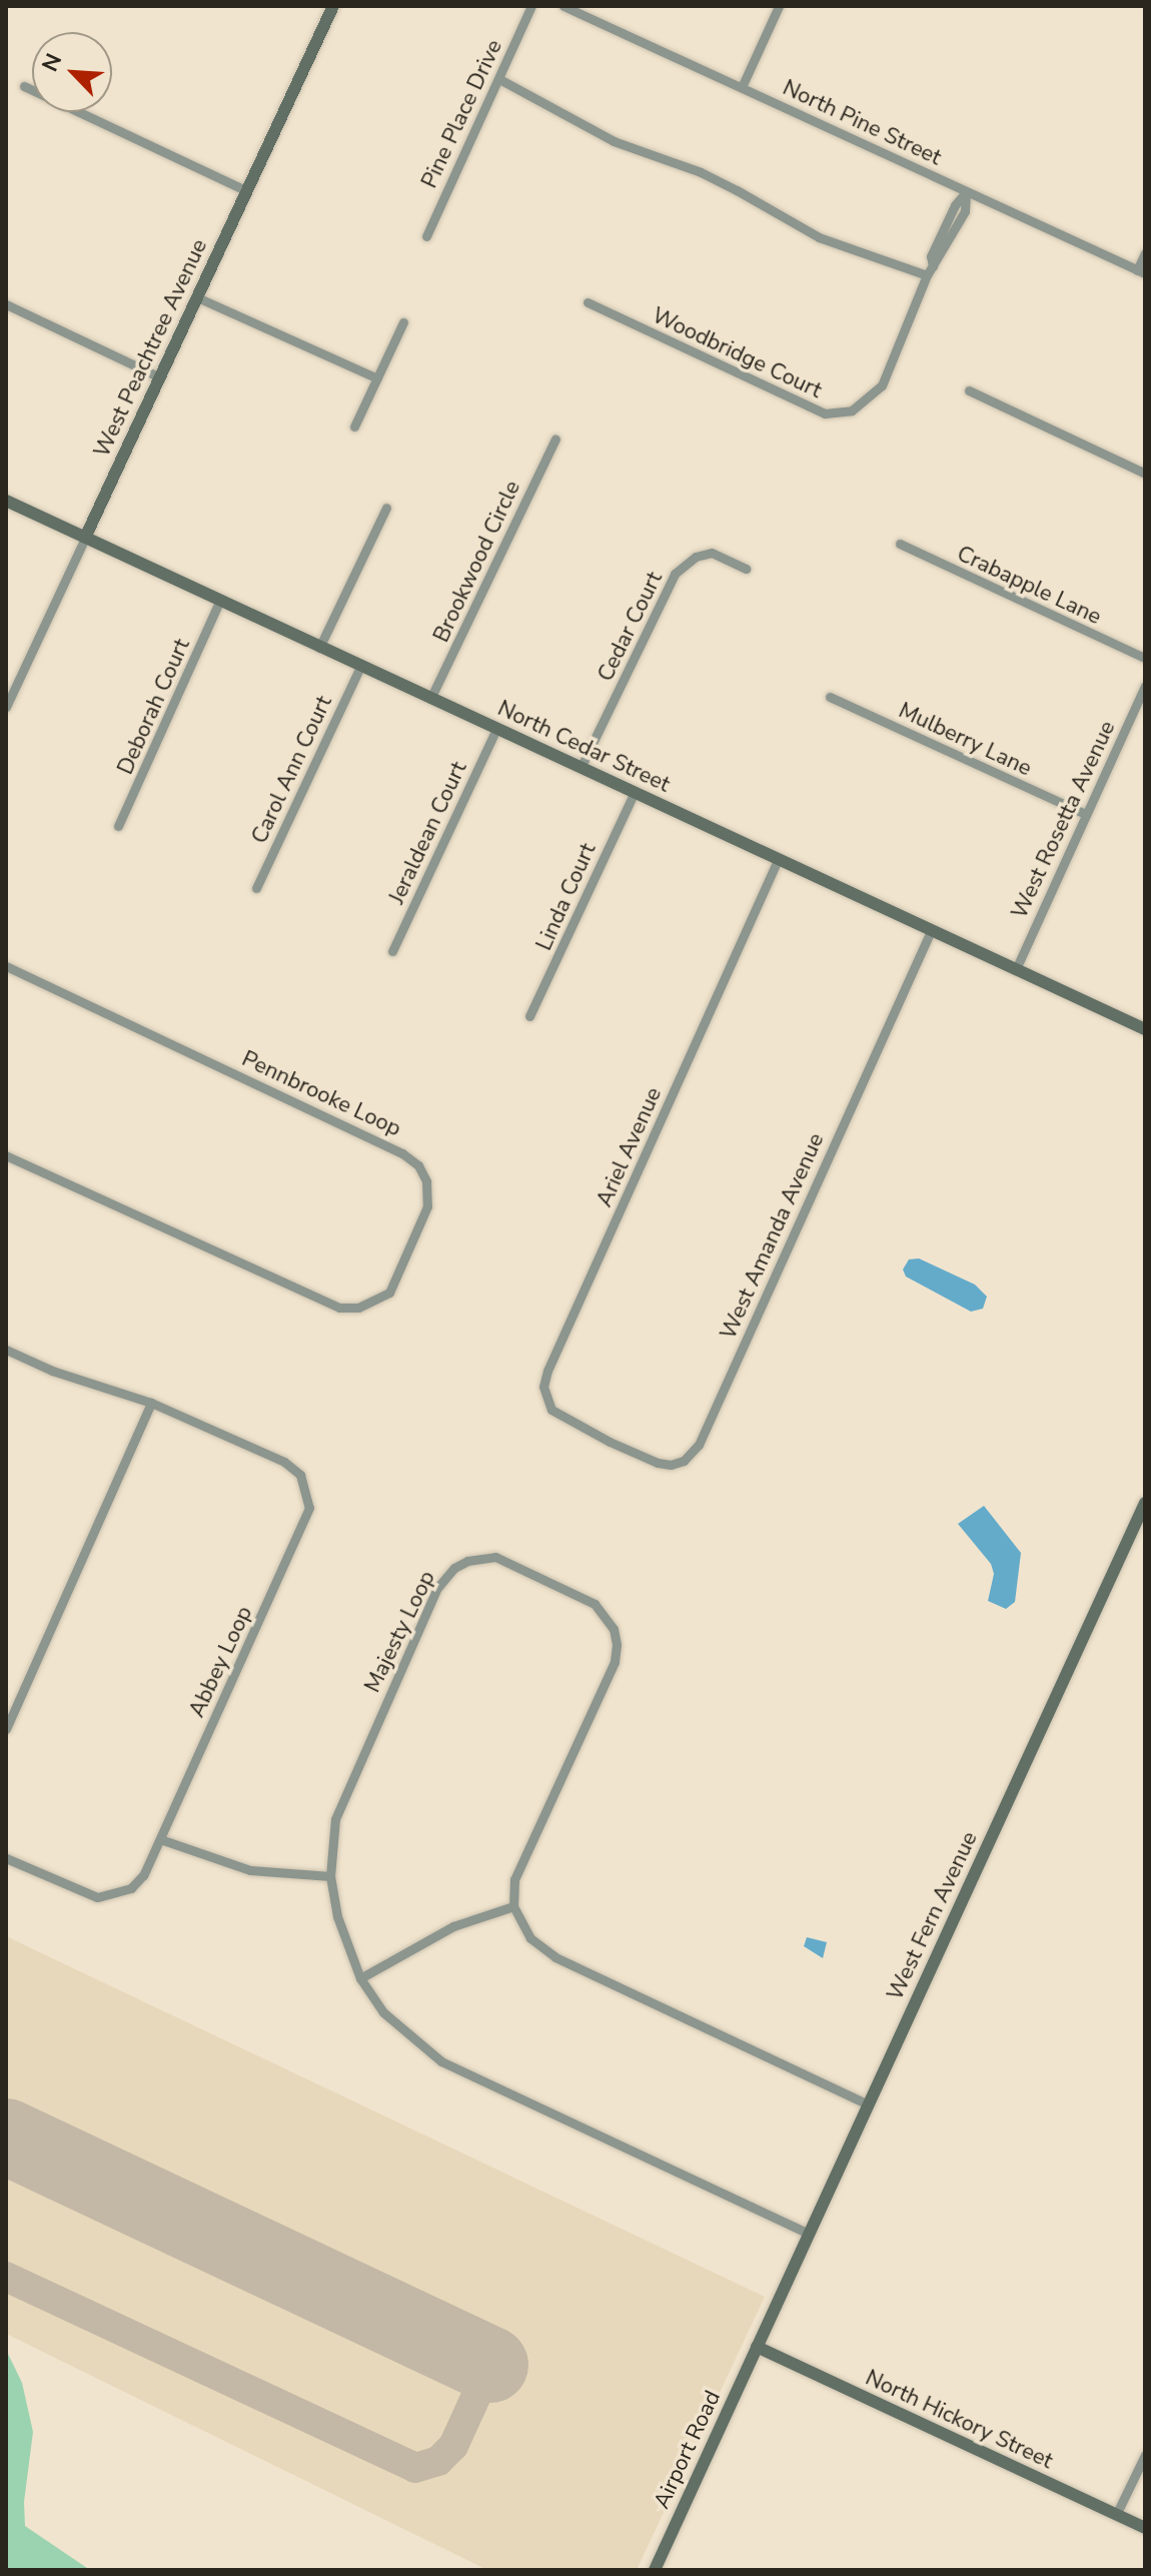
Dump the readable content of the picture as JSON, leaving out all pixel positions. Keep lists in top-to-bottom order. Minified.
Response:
{"streets":{"street":["Pine Place Drive","North Pine Street","West Peachtree Avenue","Woodbridge Court","Brookwood Circle","Crabapple Lane","Cedar Court","Deborah Court","Mulberry Lane","North Cedar Street","Carol Ann Court","West Rosetta Avenue","Jeraldean Court","Linda Court","Pennbrooke Loop","Ariel Avenue","West Amanda Avenue","Majesty Loop","Abbey Loop","West Fern Avenue","North Hickory Street","Airport Road"]},"crossings":[["North Pine Street","Woodbridge Court"],["West Peachtree Avenue","North Cedar Street"],["Brookwood Circle","North Cedar Street"],["Cedar Court","North Cedar Street"],["Deborah Court","North Cedar Street"],["Mulberry Lane","West Rosetta Avenue"],["North Cedar Street","Carol Ann Court"],["North Cedar Street","West Rosetta Avenue"],["North Cedar Street","Jeraldean Court"],["North Cedar Street","Linda Court"],["North Cedar Street","Ariel Avenue"],["North Cedar Street","West Amanda Avenue"],["Ariel Avenue","West Amanda Avenue"],["Majesty Loop","West Fern Avenue"],["West Fern Avenue","North Hickory Street"],["West Fern Avenue","Airport Road"],["North Hickory Street","Airport Road"]],"north":"top left"}
